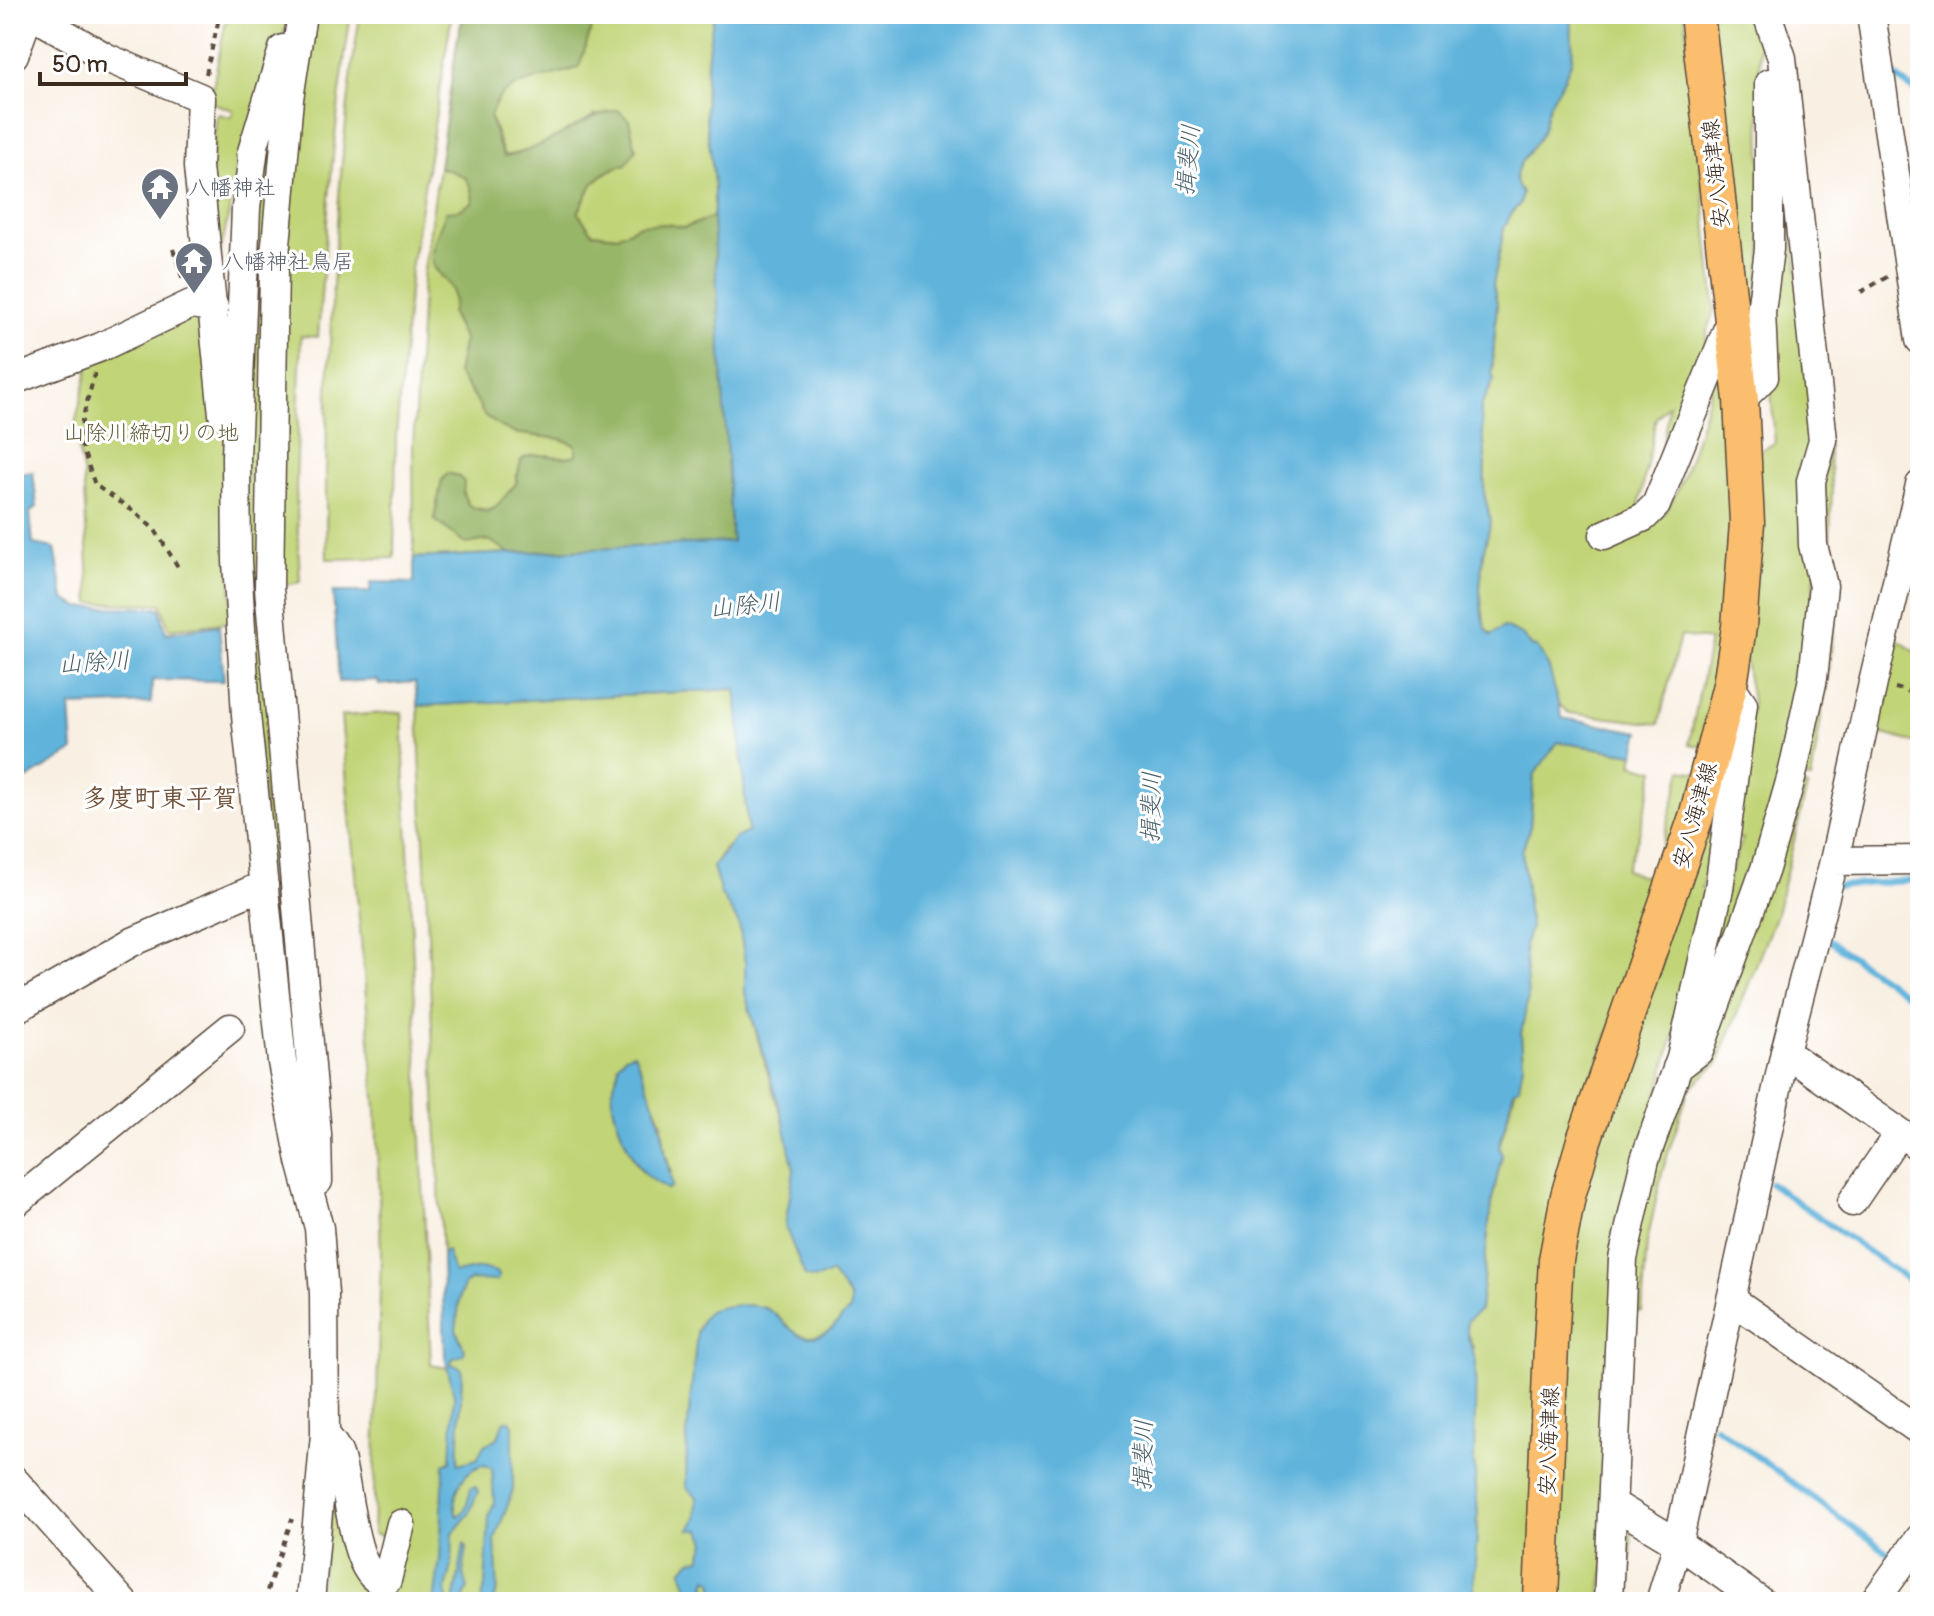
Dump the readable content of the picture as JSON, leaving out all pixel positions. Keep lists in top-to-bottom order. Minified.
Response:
{"streets":{"main road":["安八海津線"]},"districts":["多度町東平賀"],"water":["揖斐川","山除川"],"parks":["山除川締切りの地"],"places":{"temple":["八幡神社","八幡神社鳥居"]},"scale_bar":"50 m"}
